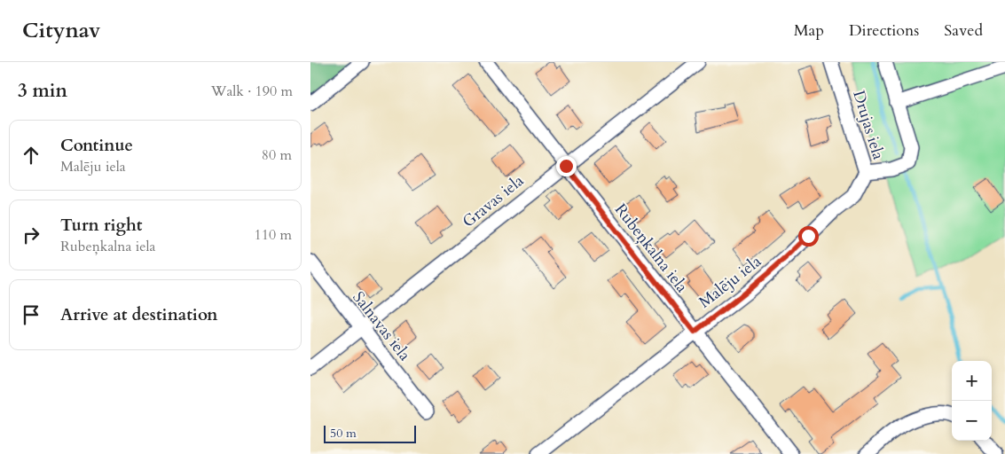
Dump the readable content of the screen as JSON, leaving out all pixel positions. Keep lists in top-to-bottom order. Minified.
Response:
{"streets":{"street":["Drujas iela","Gravas iela","Rubeņkalna iela","Malēju iela","Salnavas iela"]},"crossings":[["Drujas iela","Malēju iela"],["Gravas iela","Rubeņkalna iela"],["Gravas iela","Salnavas iela"],["Rubeņkalna iela","Malēju iela"]],"scale_bar":"50 m","page":{"header":"Citynav","nav":["Map","Directions","Saved"],"heading":["3 min","Walk · 190 m"],"list":[["Continue","Malēju iela","80 m"],["Turn right","Rubeņkalna iela","110 m"],"Arrive at destination"],"map_buttons":["+","−"],"scale":"50 m"}}
